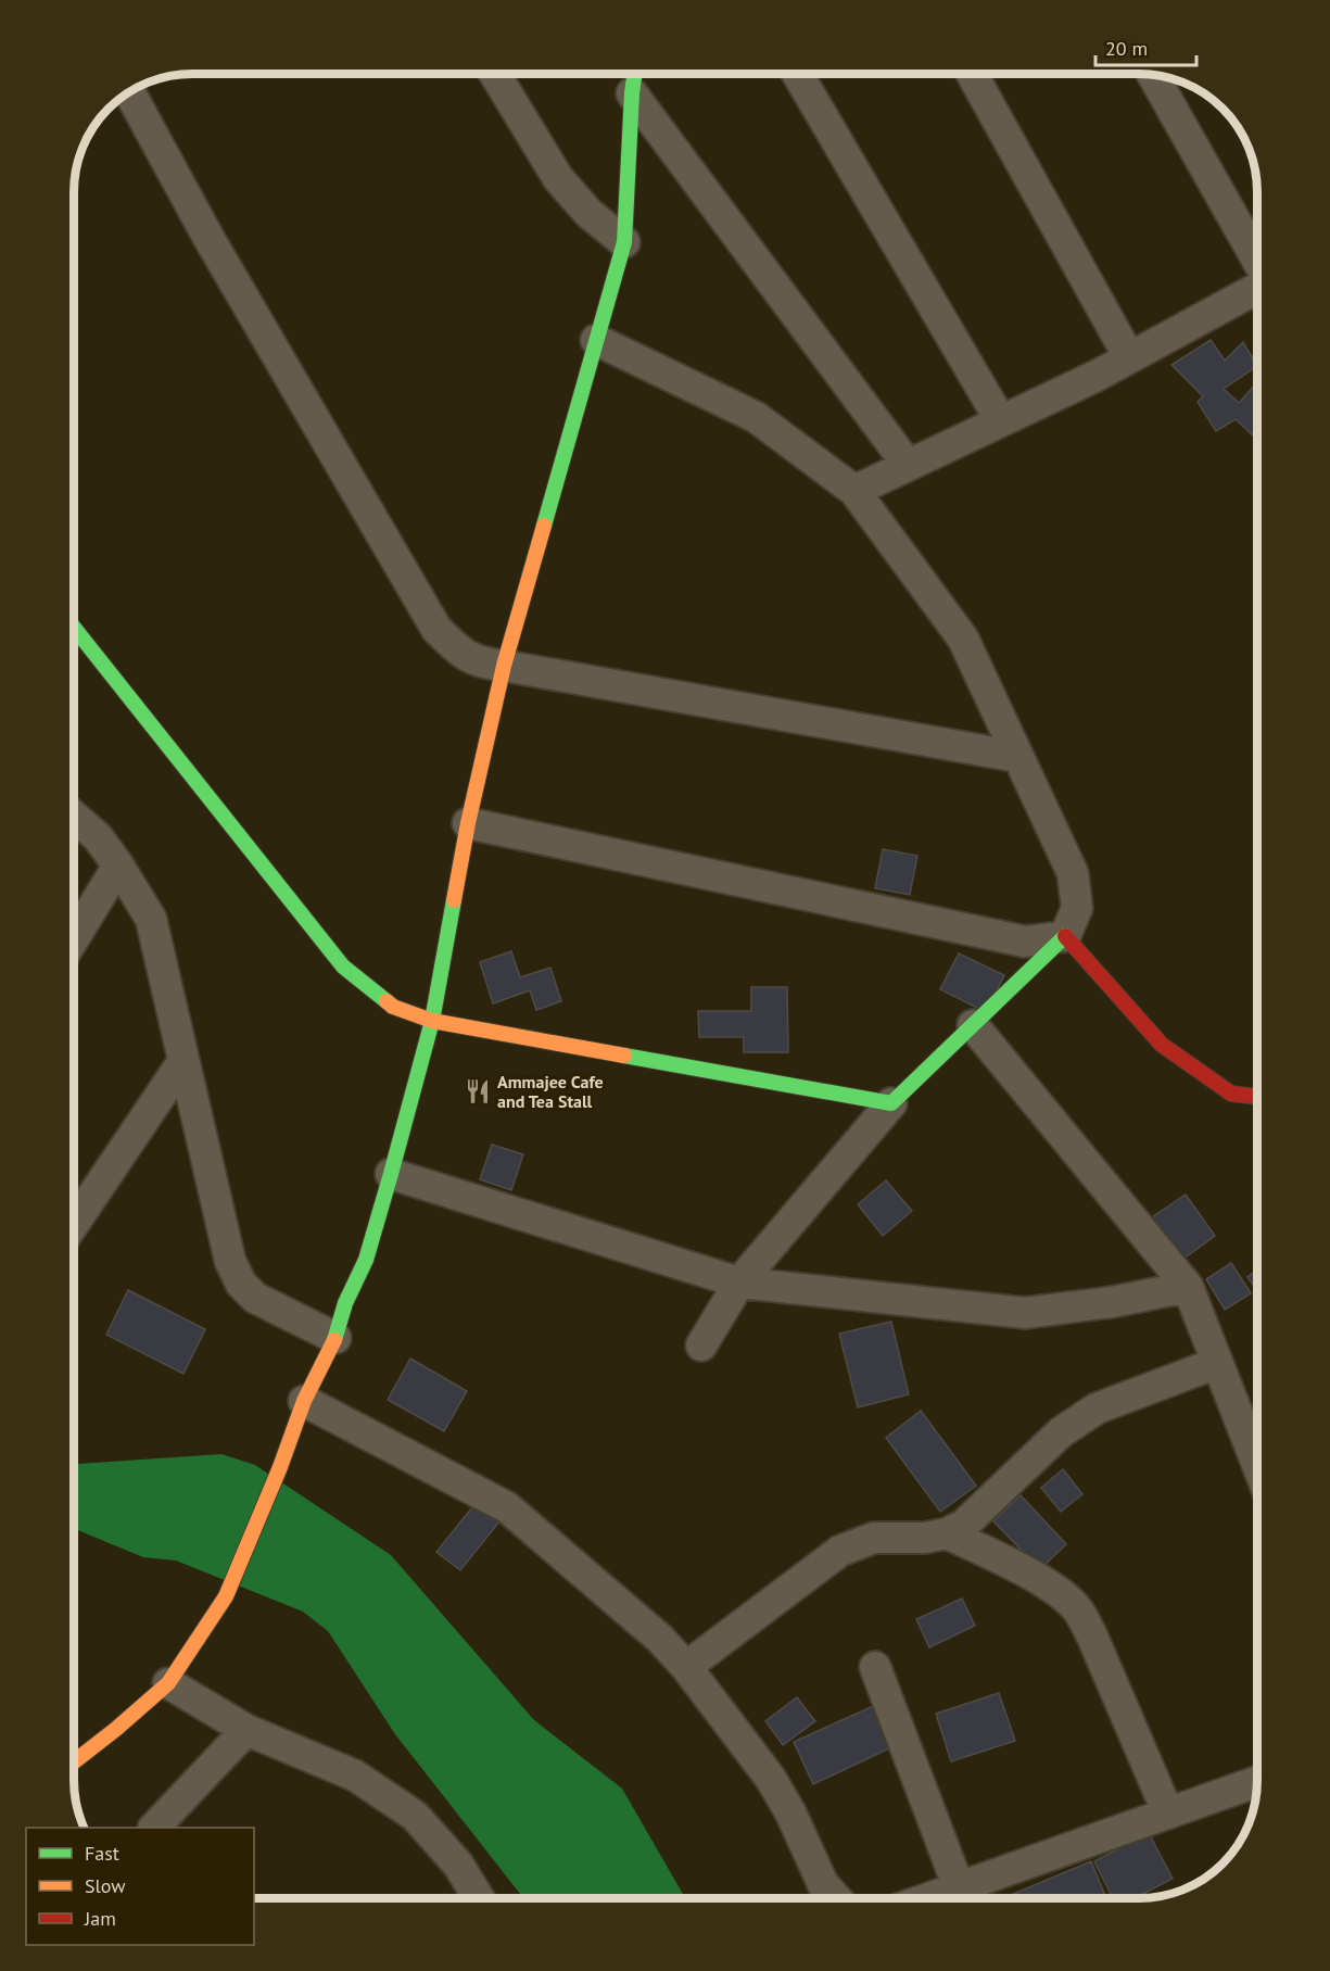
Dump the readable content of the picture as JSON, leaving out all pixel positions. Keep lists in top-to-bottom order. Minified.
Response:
{"places":{"restaurant":["Ammajee Cafe and Tea Stall"]},"legend":["Fast","Slow","Jam"],"scale_bar":"20 m"}
